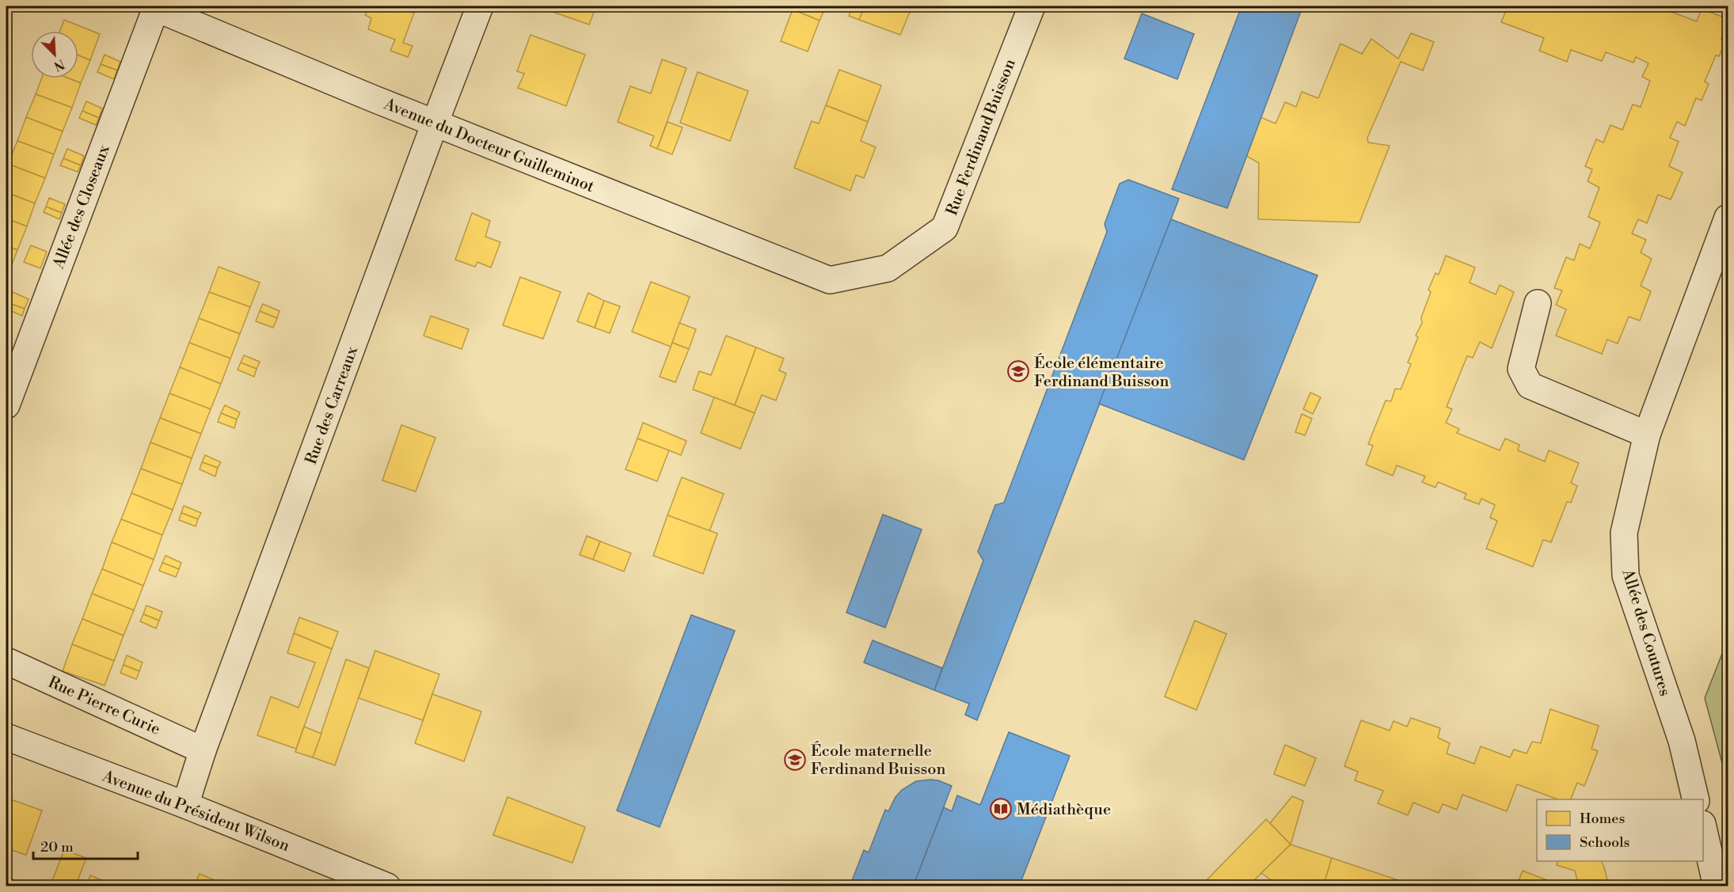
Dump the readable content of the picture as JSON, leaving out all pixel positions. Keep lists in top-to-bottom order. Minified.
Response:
{"streets":{"street":["Rue Ferdinand Buisson","Avenue du Docteur Guilleminot","Allée des Closeaux","Rue des Carreaux","Allée des Coutures","Rue Pierre Curie","Avenue du Président Wilson"]},"crossings":[["Rue Ferdinand Buisson","Avenue du Docteur Guilleminot"],["Avenue du Docteur Guilleminot","Allée des Closeaux"],["Avenue du Docteur Guilleminot","Rue des Carreaux"],["Rue des Carreaux","Rue Pierre Curie"],["Rue des Carreaux","Avenue du Président Wilson"]],"places":{"school or university":["École élémentaire Ferdinand Buisson","École maternelle Ferdinand Buisson"],"library":["Médiathèque"]},"legend":["Homes","Schools"],"scale_bar":"20 m","north":"bottom right"}
